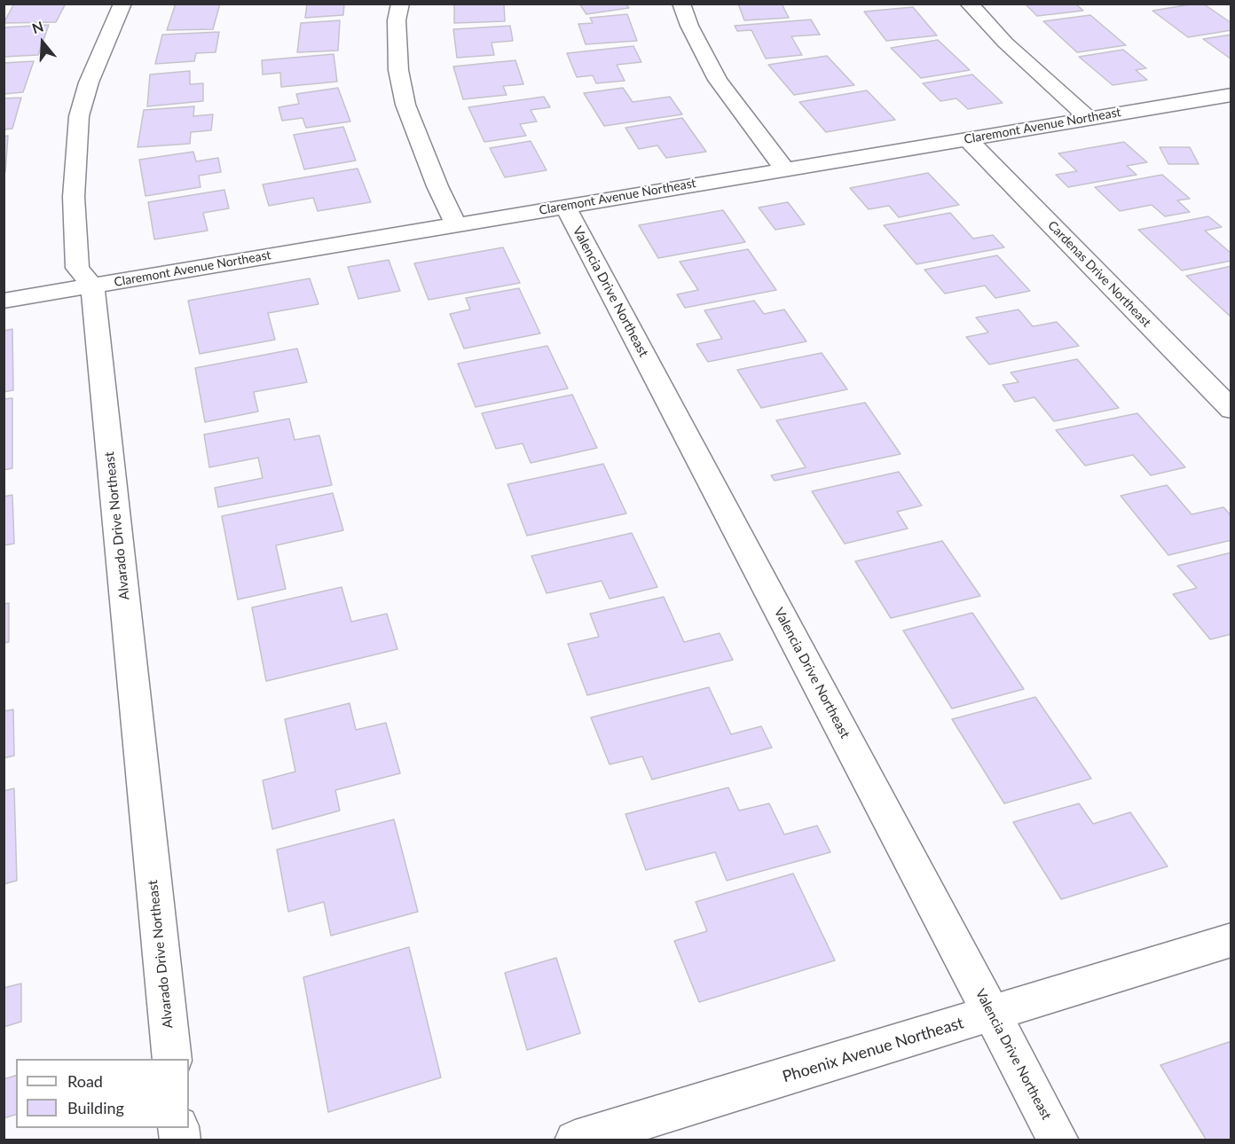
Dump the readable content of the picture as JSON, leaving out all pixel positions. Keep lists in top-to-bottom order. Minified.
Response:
{"streets":{"street":["Claremont Avenue Northeast","Cardenas Drive Northeast","Valencia Drive Northeast","Alvarado Drive Northeast","Phoenix Avenue Northeast"]},"crossings":[["Claremont Avenue Northeast","Cardenas Drive Northeast"],["Claremont Avenue Northeast","Valencia Drive Northeast"],["Claremont Avenue Northeast","Alvarado Drive Northeast"],["Valencia Drive Northeast","Phoenix Avenue Northeast"]],"legend":["Road","Building"],"north":"top"}
